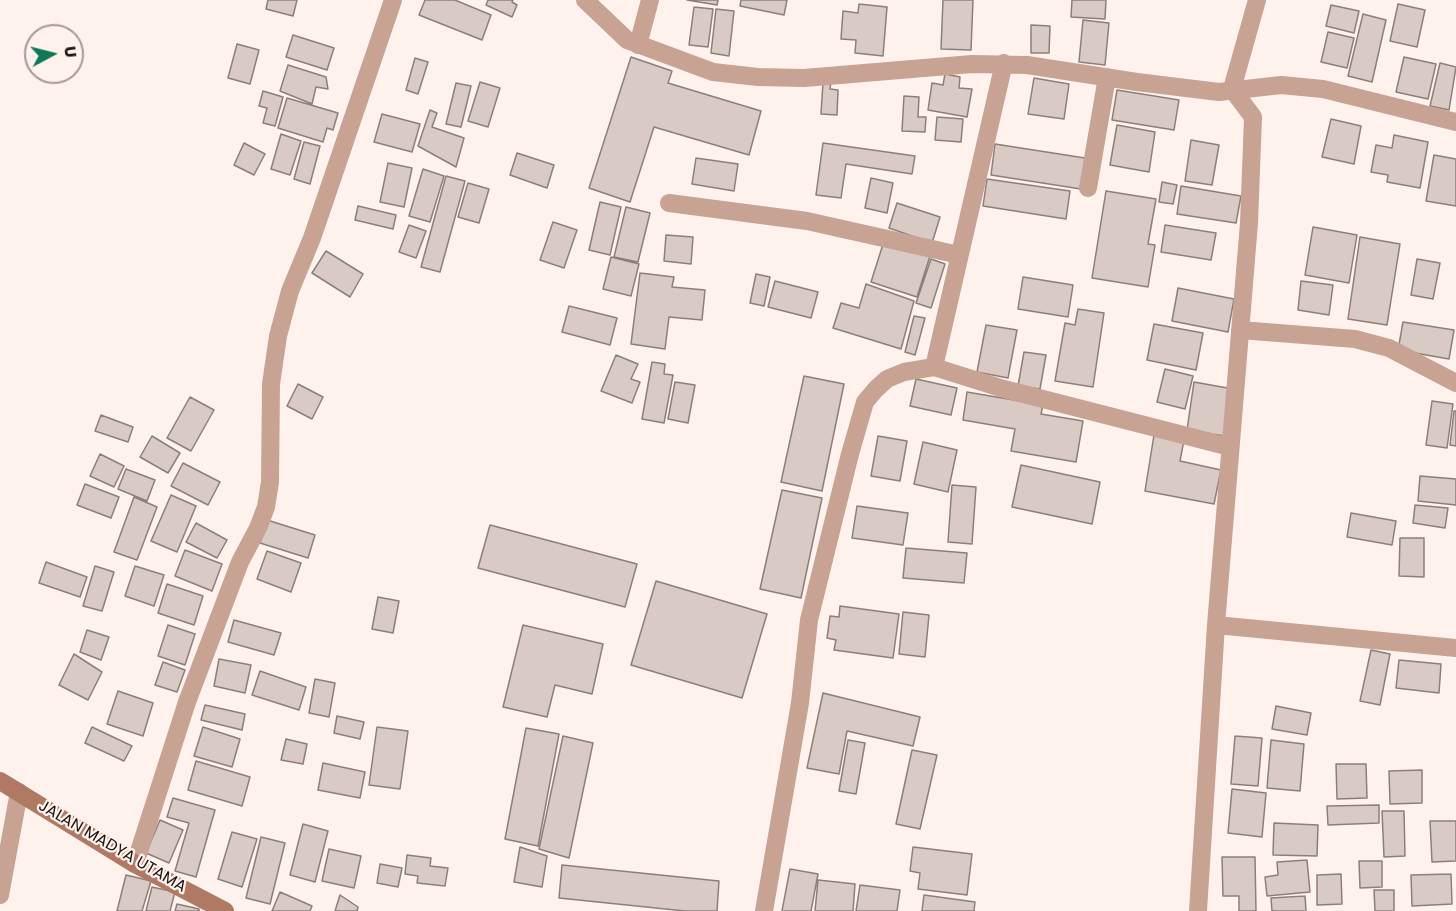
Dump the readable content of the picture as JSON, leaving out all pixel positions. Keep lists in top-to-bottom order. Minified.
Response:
{"streets":{"street":["JALAN MADYA UTAMA"]},"north":"right"}
